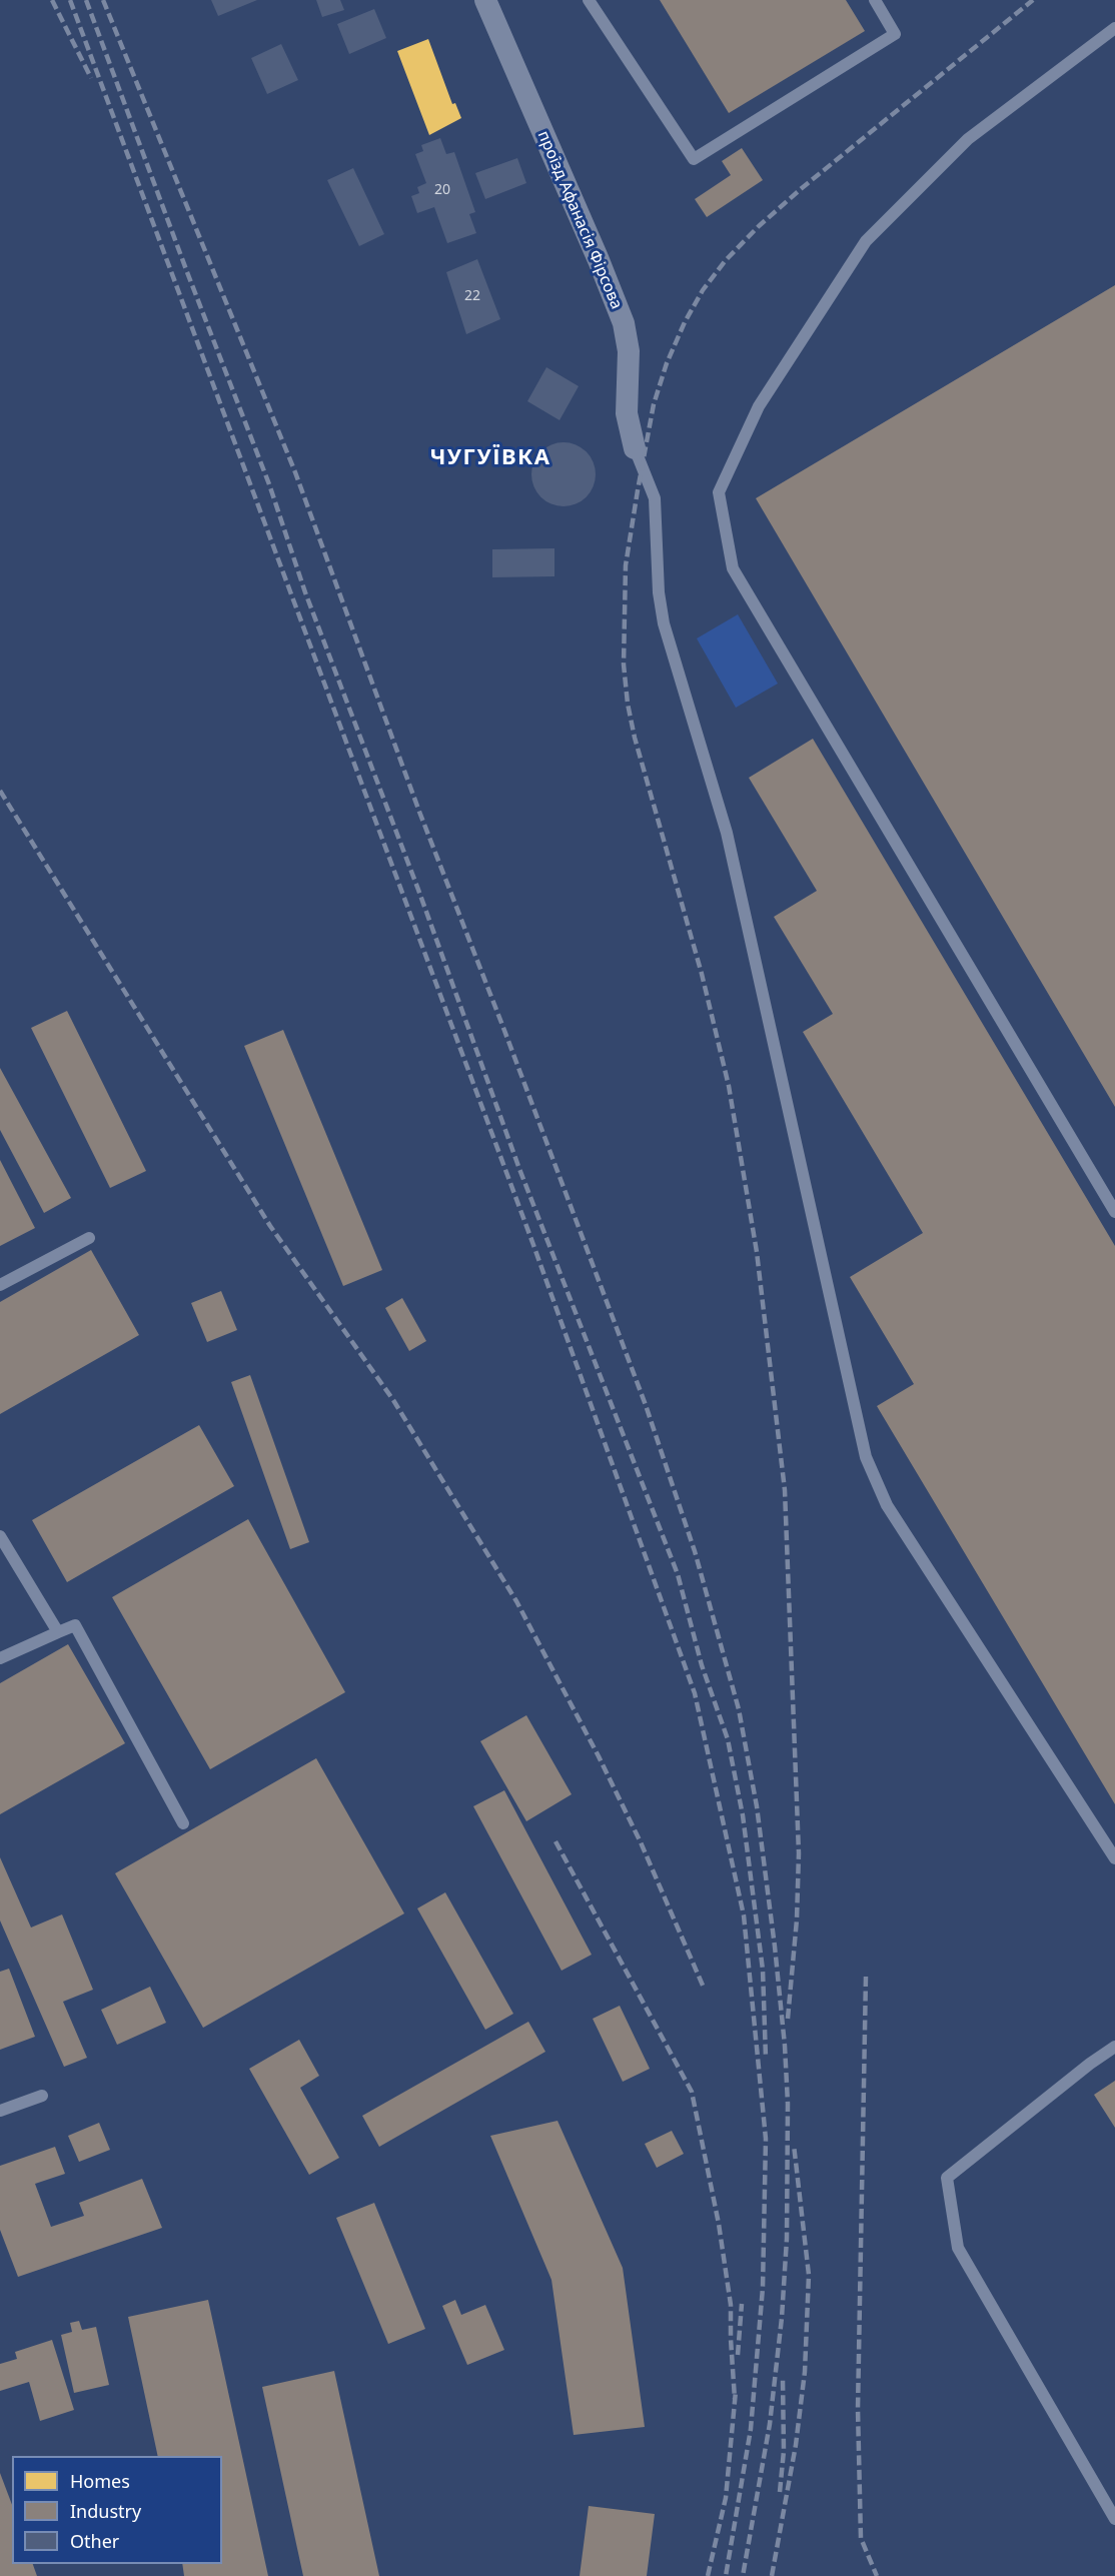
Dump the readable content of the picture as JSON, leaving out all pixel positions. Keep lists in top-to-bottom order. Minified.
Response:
{"streets":{"street":["проїзд Афанасія Фірсова"]},"districts":["ЧУГУЇВКА"],"house_numbers":["20","22"],"legend":["Homes","Industry","Other"]}
